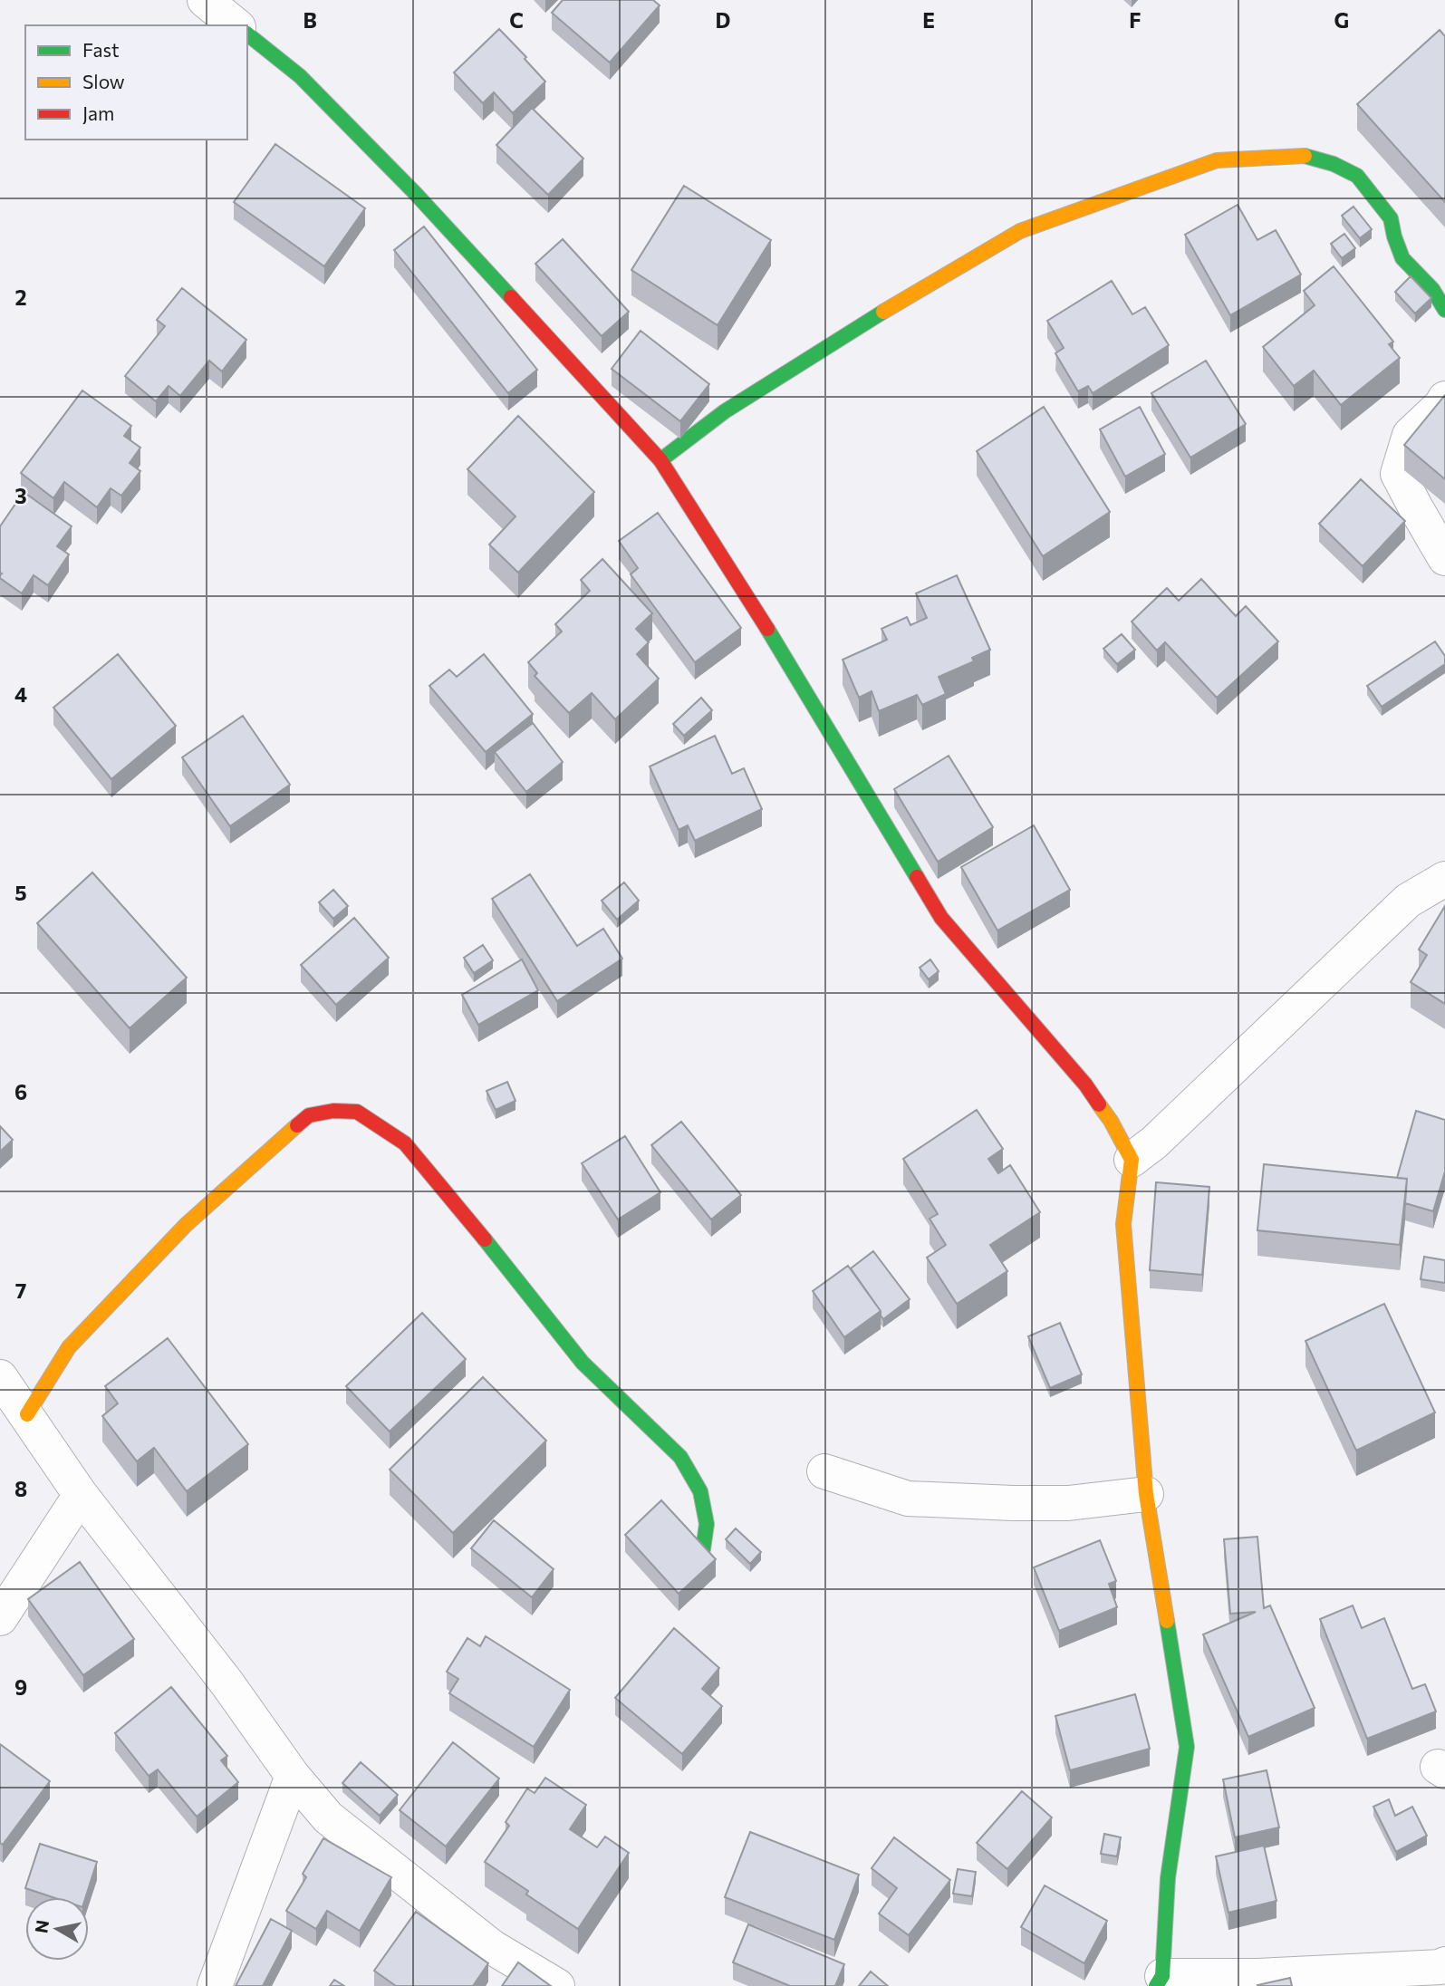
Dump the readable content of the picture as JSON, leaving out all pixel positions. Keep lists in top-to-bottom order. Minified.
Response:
{"legend":["Fast","Slow","Jam"],"north":"left","grid":{"columns":["B","C","D","E","F","G"],"rows":["2","3","4","5","6","7","8","9"]}}
